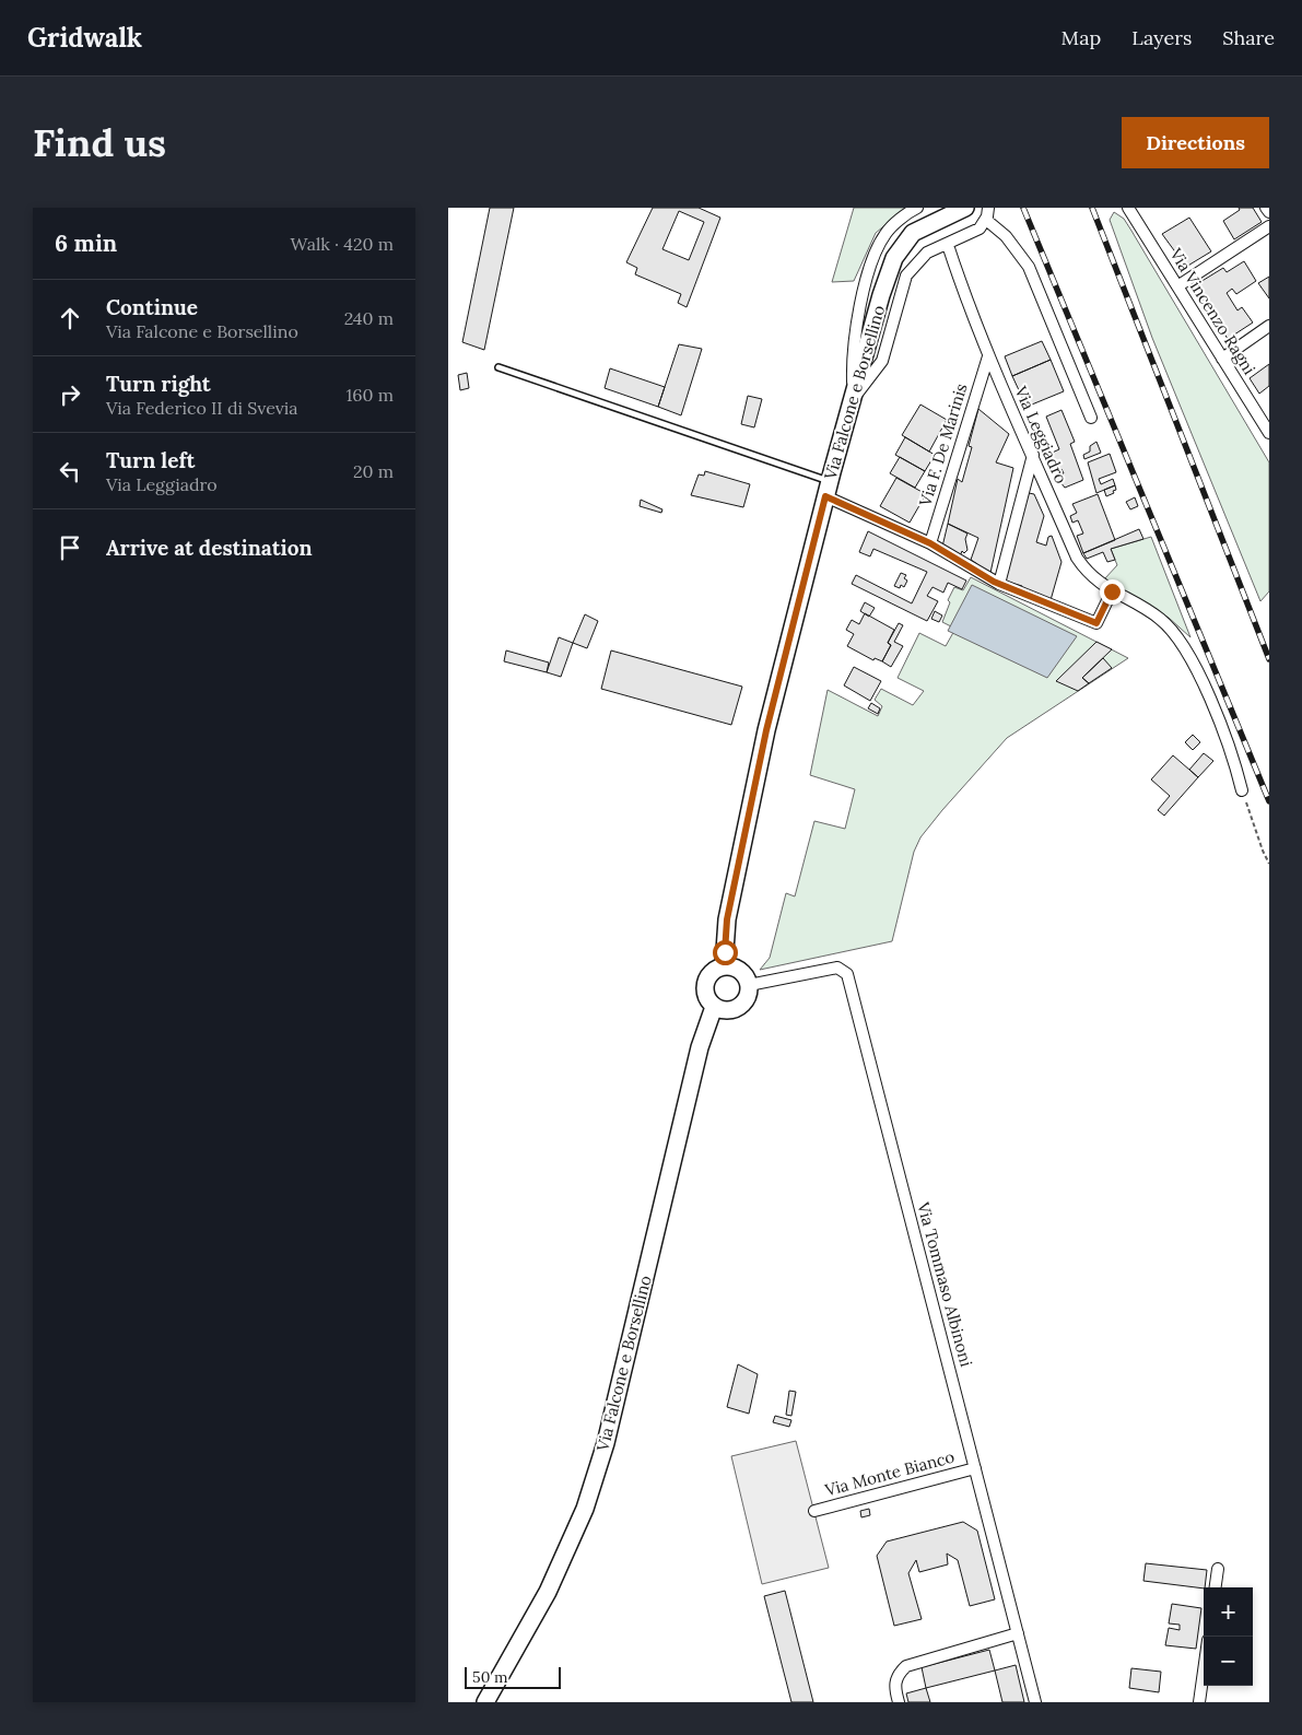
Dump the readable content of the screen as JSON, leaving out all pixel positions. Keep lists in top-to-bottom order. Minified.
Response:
{"streets":{"main road":["Via Falcone e Borsellino"],"street":["Via Vincenzo Ragni","Via Leggiadro","Via F. De Marinis","Via Tommaso Albinoni","Via Monte Bianco"]},"crossings":[["Via Falcone e Borsellino","Via Tommaso Albinoni"],["Via Leggiadro","Via F. De Marinis"],["Via Tommaso Albinoni","Via Monte Bianco"]],"scale_bar":"50 m","page":{"header":"Gridwalk","nav":["Map","Layers","Share"],"buttons":"Directions","title":"Find us","heading":["6 min","Walk · 420 m"],"list":[["Continue","Via Falcone e Borsellino","240 m"],["Turn right","Via Federico II di Svevia","160 m"],["Turn left","Via Leggiadro","20 m"],"Arrive at destination"],"map_buttons":["+","−"],"scale":"50 m"}}
